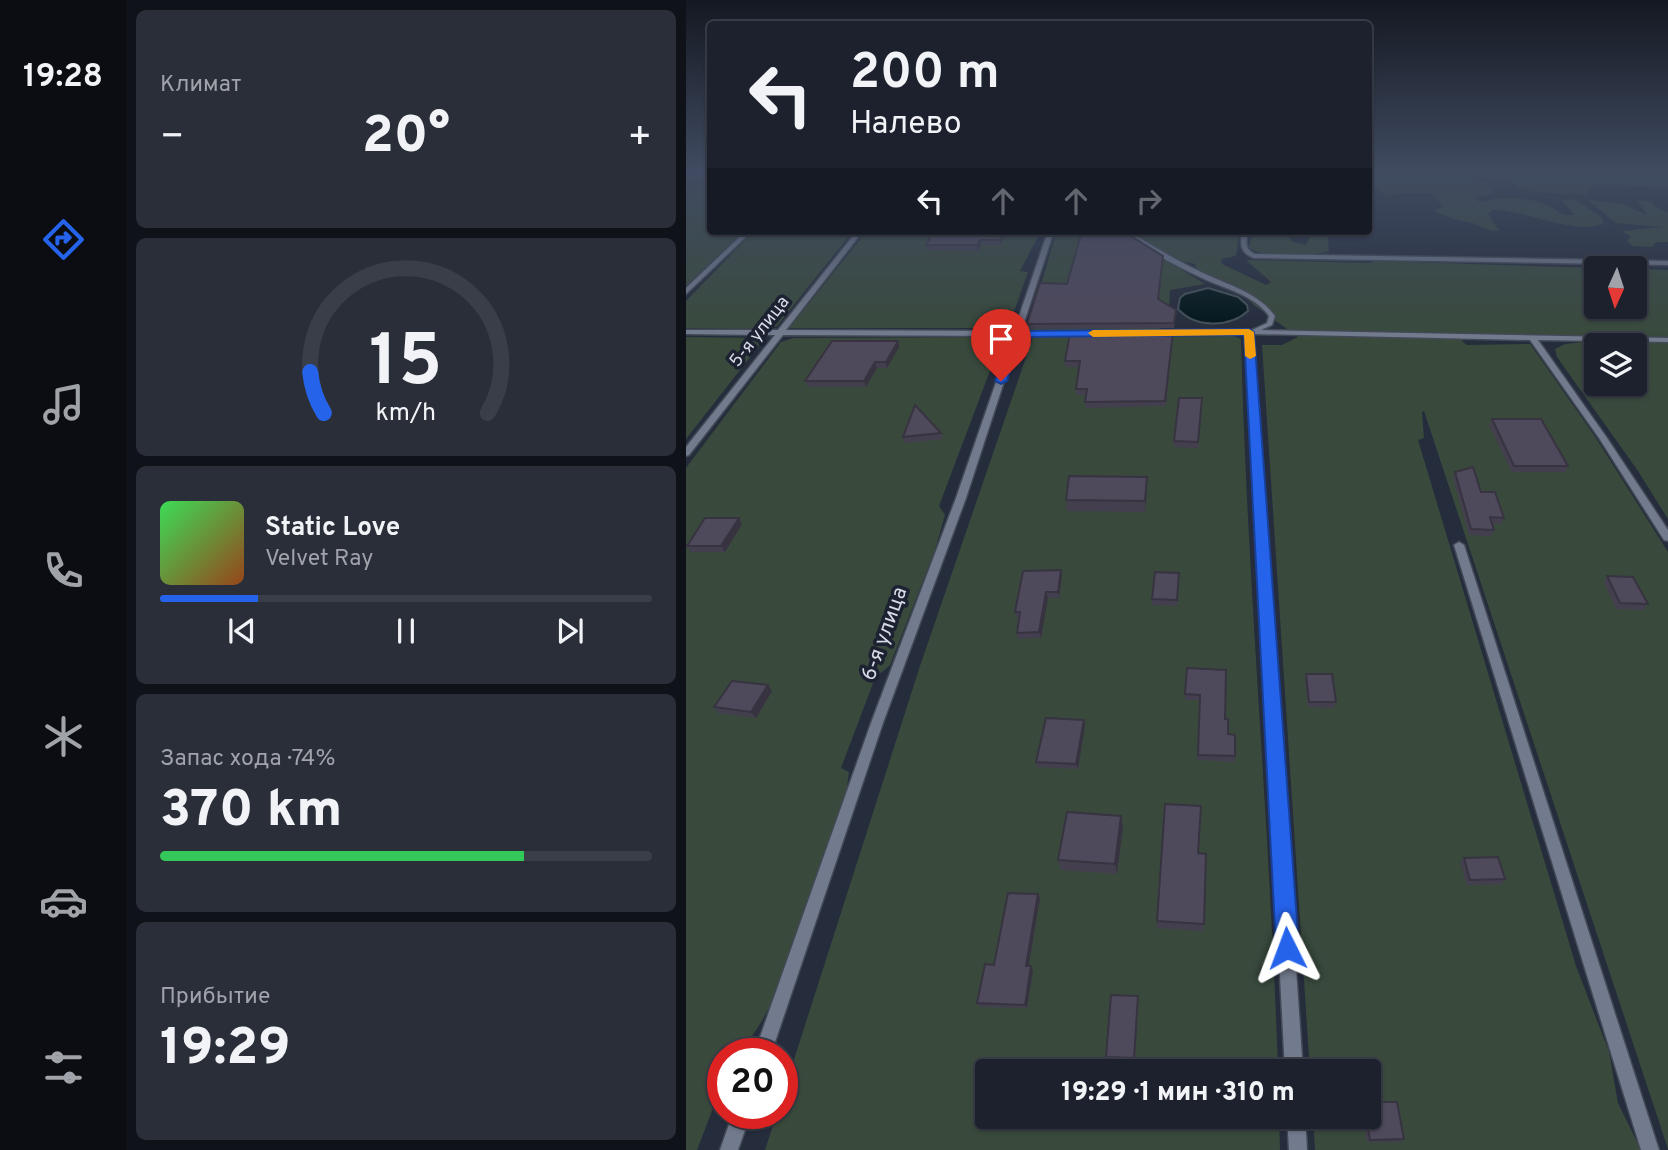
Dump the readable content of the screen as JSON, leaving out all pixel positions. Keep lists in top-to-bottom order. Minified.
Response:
{"streets":{"lane":["5-я улица","6-я улица"]},"north":"bottom","page":{"tabs":"19:28","tile":["Климат",["Запас хода · 74%","370 km"],["Прибытие","19:29"]],"turn":["200 m","Налево"],"heat":["−","20°","+"],"song":["Static Love","Velvet Ray"],"limit":"20","trip":"19:29 · 1 мин · 310 m","gauge":["15","km/h"]}}
